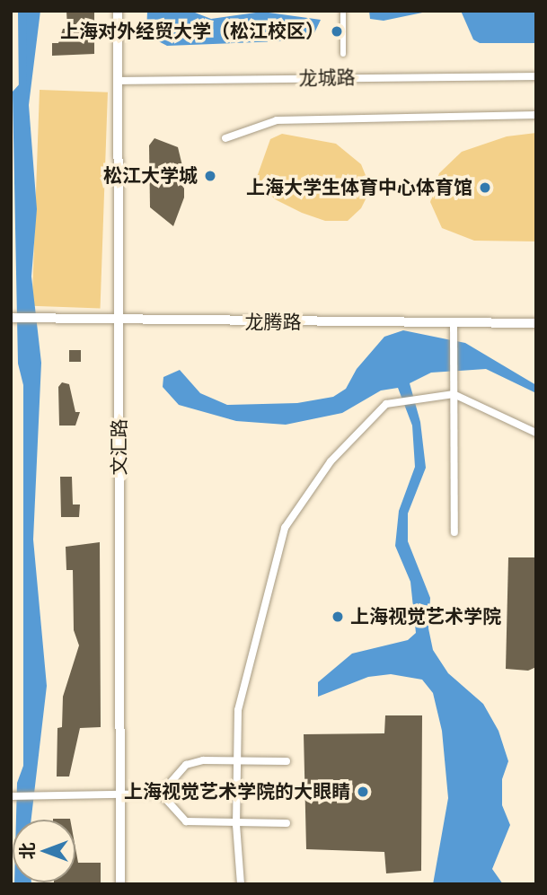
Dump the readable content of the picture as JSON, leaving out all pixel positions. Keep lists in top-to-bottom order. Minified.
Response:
{"streets":{"main road":["龙腾路","文汇路"],"street":["龙城路"]},"crossings":[["龙城路","文汇路"],["龙腾路","文汇路"]],"places":["上海对外经贸大学（松江校区）","松江大学城","上海大学生体育中心体育馆","上海视觉艺术学院","上海视觉艺术学院的大眼睛"],"north":"left"}
